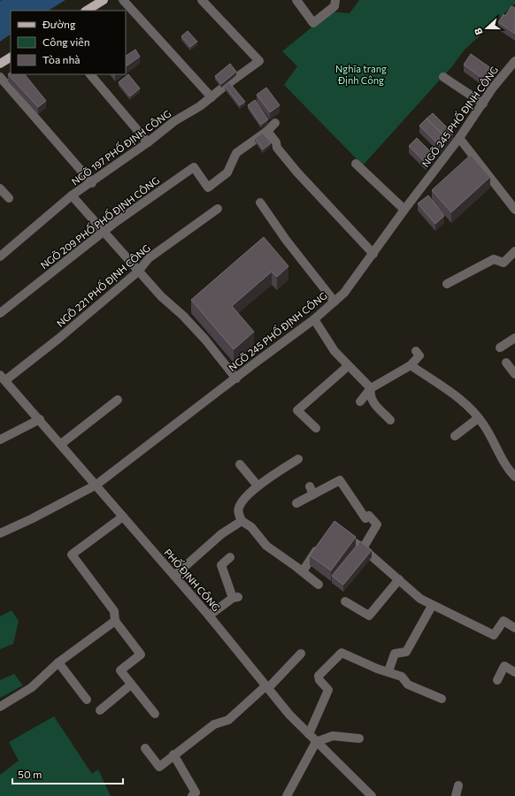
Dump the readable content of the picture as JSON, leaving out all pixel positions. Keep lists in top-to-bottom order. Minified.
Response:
{"streets":{"street":["NGÕ 245 PHỐ ĐỊNH CÔNG","NGÕ 197 PHỐ ĐỊNH CÔNG","NGÕ 209 PHỐ PHỐ ĐỊNH CÔNG","NGÕ 221 PHỐ ĐỊNH CÔNG","PHỐ ĐỊNH CÔNG"]},"crossings":[["NGÕ 245 PHỐ ĐỊNH CÔNG","PHỐ ĐỊNH CÔNG"],["NGÕ 221 PHỐ ĐỊNH CÔNG","PHỐ ĐỊNH CÔNG"]],"parks":["Nghĩa trang Định Công"],"legend":["Đường","Công viên","Tòa nhà"],"scale_bar":"50 m","north":"left"}
